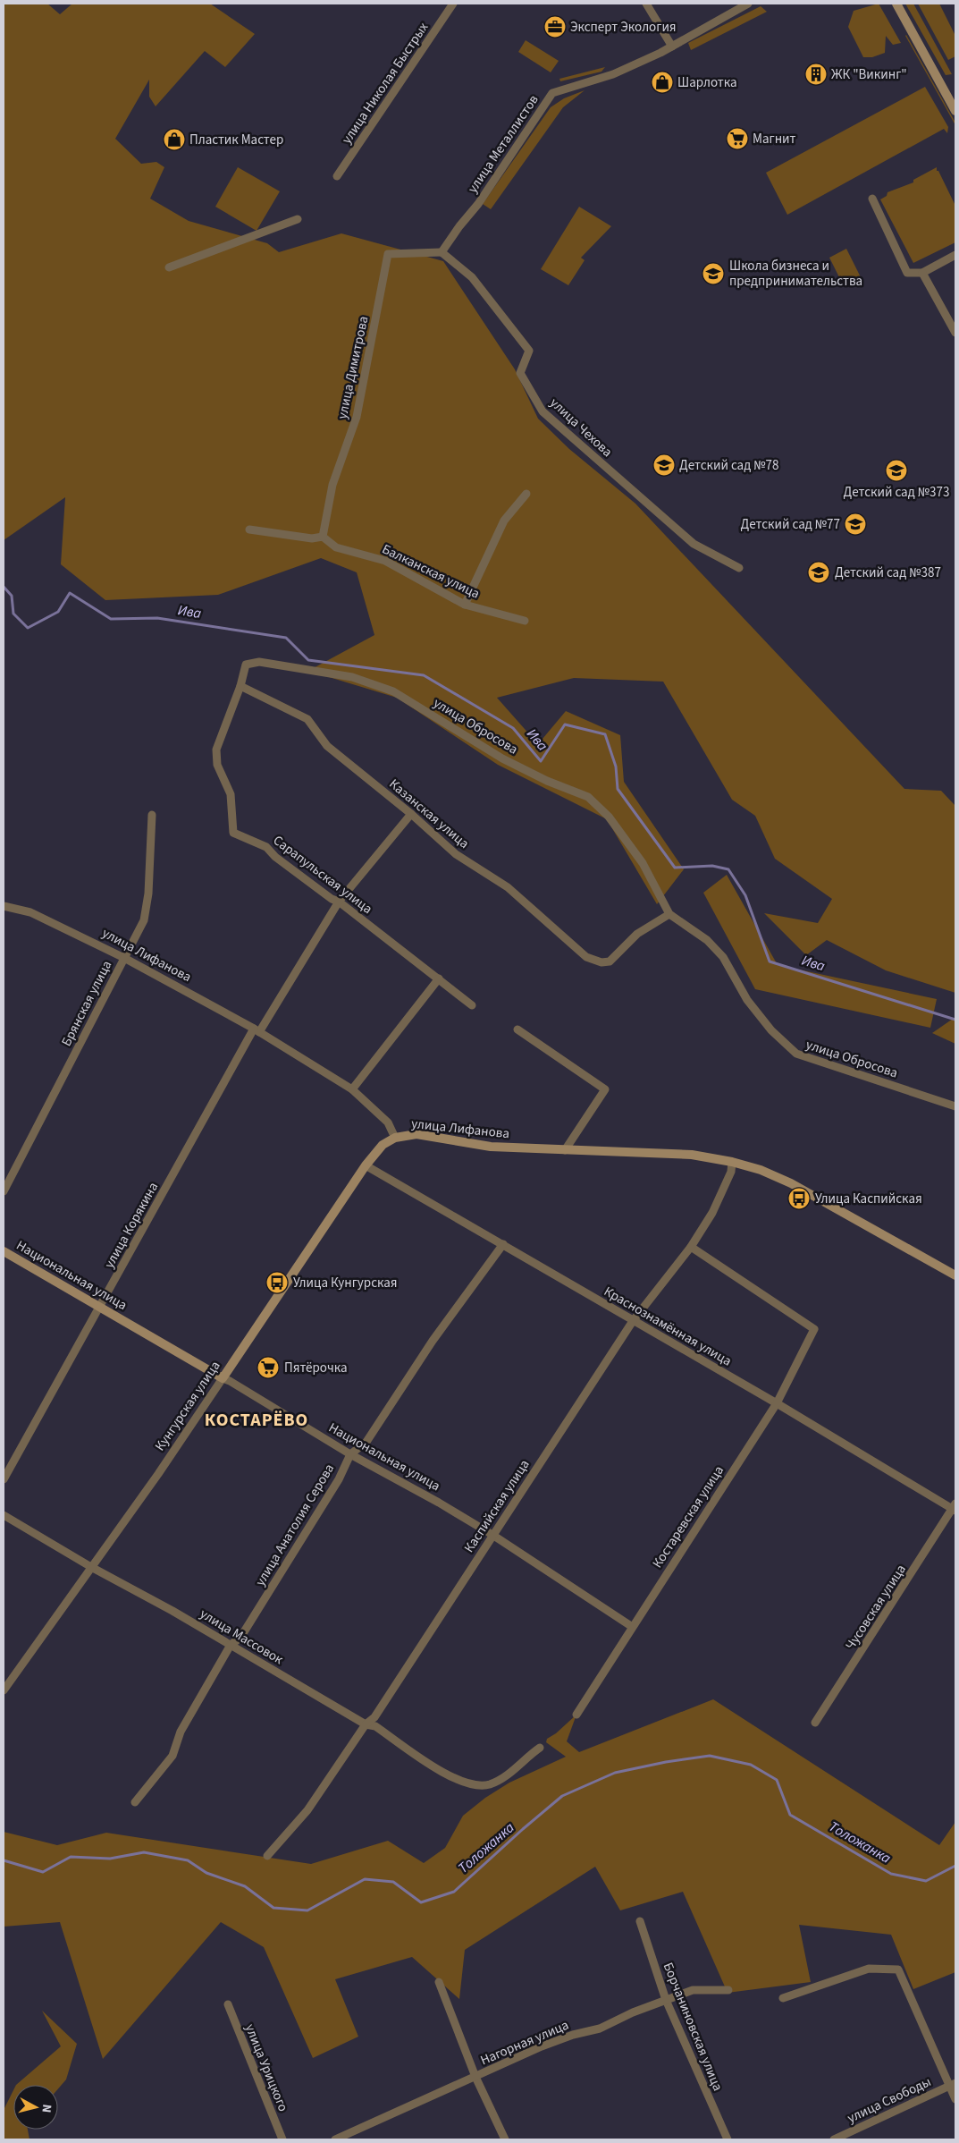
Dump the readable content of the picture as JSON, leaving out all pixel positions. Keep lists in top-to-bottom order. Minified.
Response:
{"streets":{"street":["улица Николая Быстрых","улица Металлистов","улица Димитрова","улица Чехова","Балканская улица","улица Обросова","Казанская улица","Сарапульская улица","улица Лифанова","Брянская улица","улица Корякина","Национальная улица","Краснознамённая улица","Кунгурская улица","Каспийская улица","Костаревская улица","улица Анатолия Серова","Чусовская улица","улица Массовок","Борчаниновская улица","Нагорная улица","улица Урицкого","улица Свободы"]},"crossings":[["улица Металлистов","улица Димитрова"],["улица Металлистов","улица Чехова"],["улица Димитрова","улица Чехова"],["улица Димитрова","Балканская улица"],["улица Обросова","Казанская улица"],["улица Обросова","Сарапульская улица"],["Казанская улица","Сарапульская улица"],["Казанская улица","улица Корякина"],["Сарапульская улица","улица Корякина"],["улица Лифанова","Брянская улица"],["улица Лифанова","улица Корякина"],["улица Лифанова","Кунгурская улица"],["улица Лифанова","Каспийская улица"],["улица Корякина","Национальная улица"],["Национальная улица","Кунгурская улица"],["Национальная улица","Каспийская улица"],["Национальная улица","Костаревская улица"],["Национальная улица","улица Анатолия Серова"],["Краснознамённая улица","Кунгурская улица"],["Краснознамённая улица","Каспийская улица"],["Краснознамённая улица","Костаревская улица"],["Краснознамённая улица","улица Анатолия Серова"],["Краснознамённая улица","Чусовская улица"],["Кунгурская улица","улица Массовок"],["Каспийская улица","Костаревская улица"],["Каспийская улица","улица Массовок"],["улица Анатолия Серова","улица Массовок"],["Борчаниновская улица","Нагорная улица"]],"districts":["КОСТАРЁВО"],"water":["Ива","Толожанка"],"places":{"office":["Эксперт Экология"],"building":["ЖК \"Викинг\""],"shop":["Шарлотка","Пластик Мастер"],"supermarket":["Магнит","Пятёрочка"],"school or university":["Школа бизнеса и предпринимательства","Детский сад №78","Детский сад №373","Детский сад №77","Детский сад №387"],"bus stop":["Улица Каспийская","Улица Кунгурская"]},"north":"right"}
